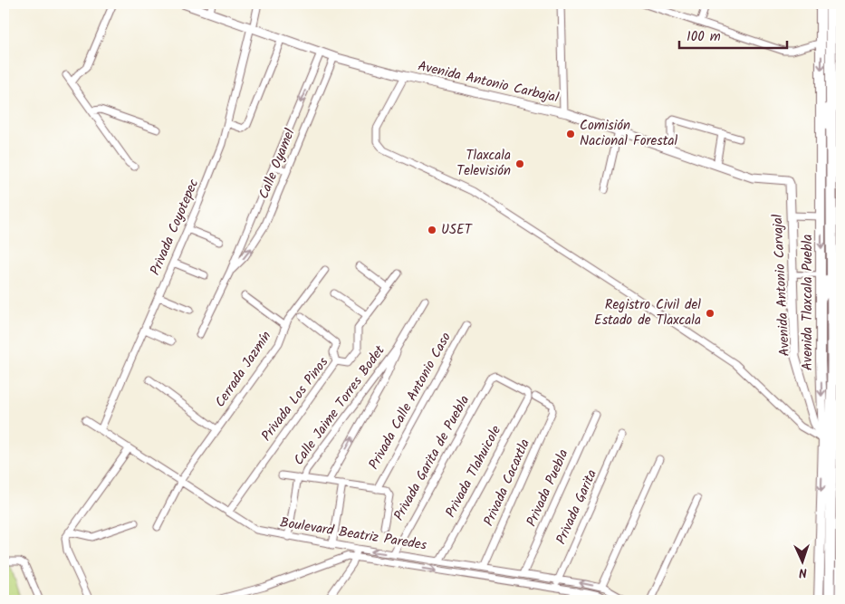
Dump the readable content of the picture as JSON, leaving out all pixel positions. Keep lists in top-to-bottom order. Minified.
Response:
{"streets":{"main road":["Avenida Tlaxcala Puebla"],"street":["Avenida Antonio Carbajal","Calle Oyamel","Privada Coyotepec","Avenida Antonio Carvajal","Cerrada Jazmín","Privada Los Pinos","Privada Calle Antonio Caso","Calle Jaime Torres Bodet","Privada Garita de Puebla","Privada Tlahuicole","Privada Cacaxtla","Privada Puebla","Privada Garita","Boulevard Beatriz Paredes"]},"crossings":[["Avenida Antonio Carbajal","Calle Oyamel"],["Avenida Antonio Carbajal","Privada Coyotepec"],["Avenida Antonio Carbajal","Avenida Antonio Carvajal"],["Privada Coyotepec","Boulevard Beatriz Paredes"],["Avenida Antonio Carvajal","Avenida Tlaxcala Puebla"],["Cerrada Jazmín","Boulevard Beatriz Paredes"],["Privada Los Pinos","Boulevard Beatriz Paredes"],["Privada Garita de Puebla","Privada Tlahuicole"],["Privada Garita de Puebla","Boulevard Beatriz Paredes"],["Privada Tlahuicole","Boulevard Beatriz Paredes"],["Privada Cacaxtla","Boulevard Beatriz Paredes"],["Privada Puebla","Boulevard Beatriz Paredes"],["Privada Garita","Boulevard Beatriz Paredes"]],"places":["Comisión Nacional Forestal","Tlaxcala Televisión","USET","Registro Civil del Estado de Tlaxcala"],"scale_bar":"100 m","north":"bottom"}
